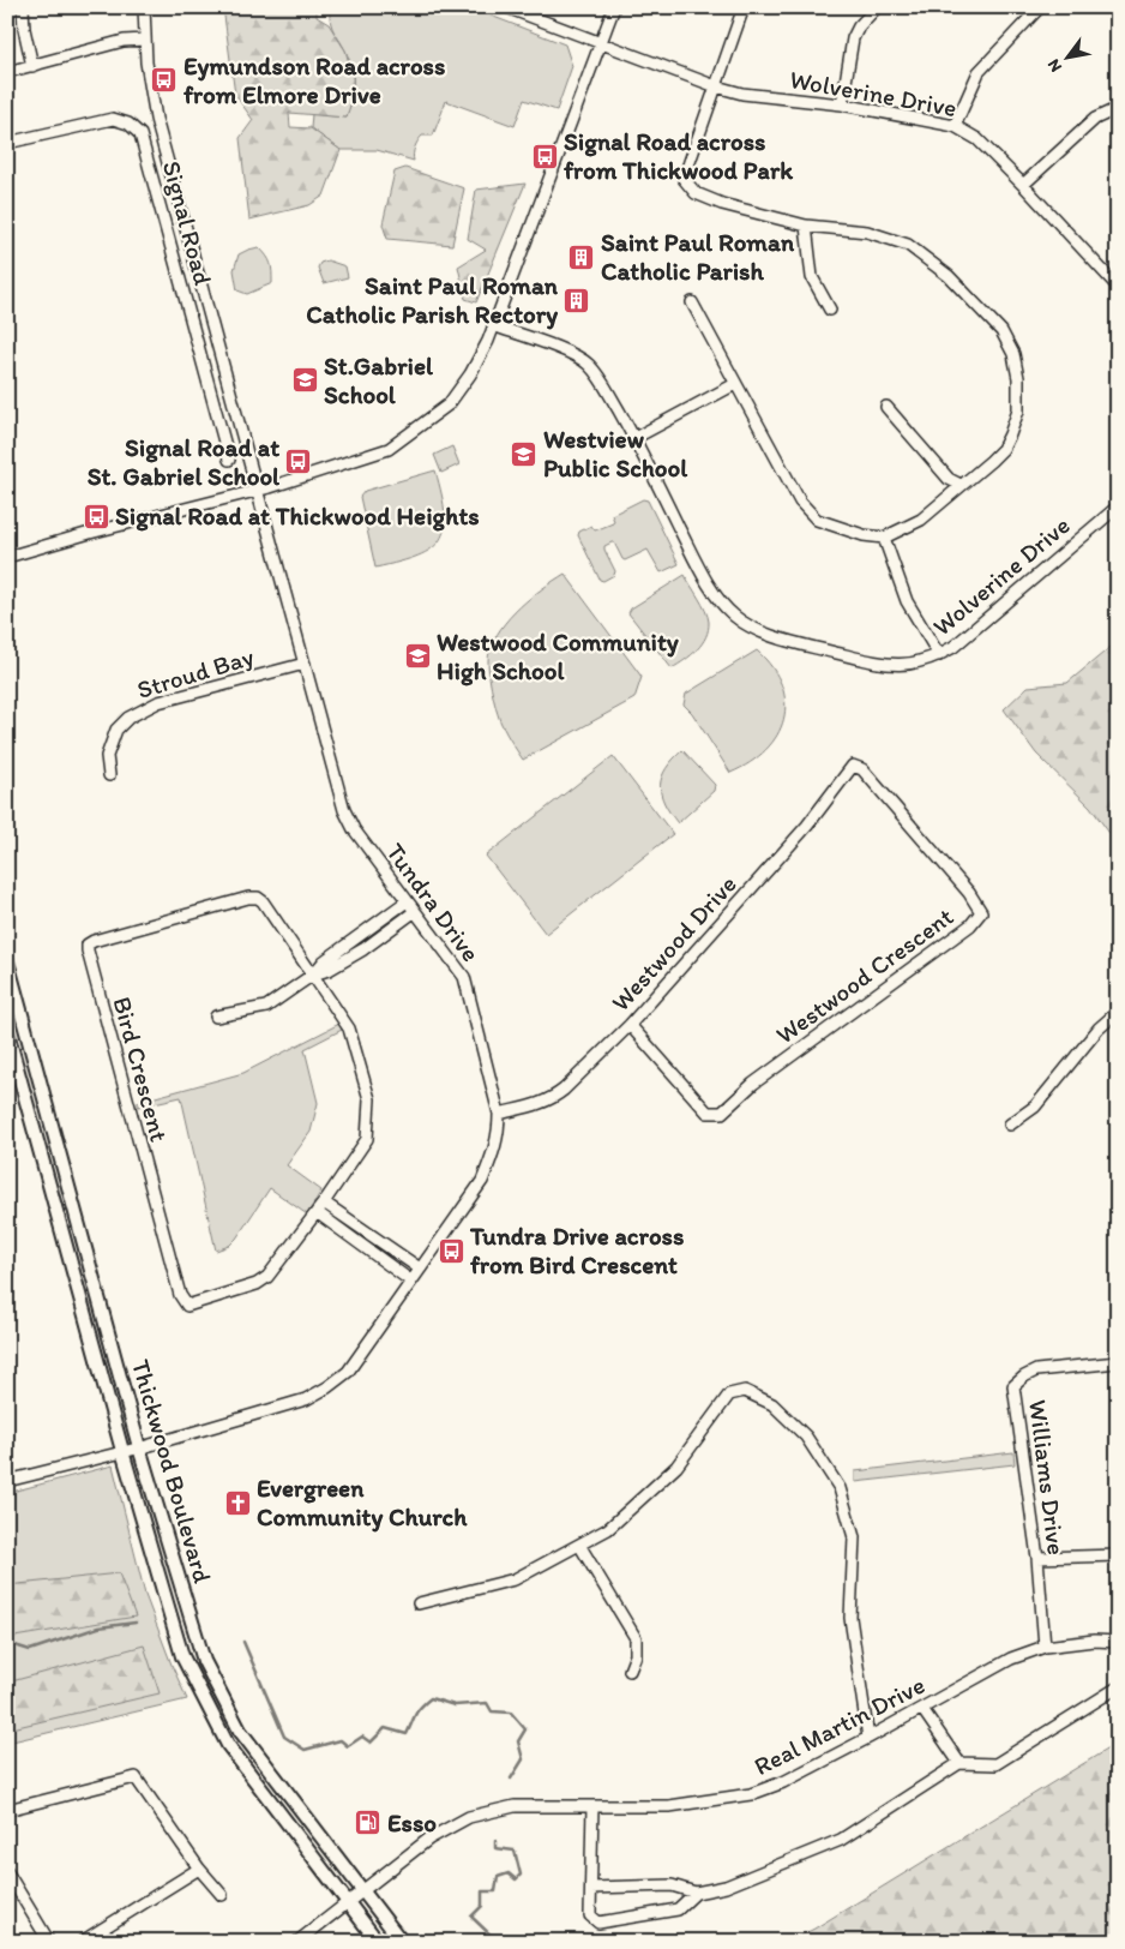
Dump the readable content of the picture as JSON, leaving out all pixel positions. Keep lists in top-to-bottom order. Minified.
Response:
{"streets":{"main road":["Thickwood Boulevard"],"street":["Wolverine Drive","Signal Road","Stroud Bay","Tundra Drive","Westwood Drive","Westwood Crescent","Bird Crescent","Williams Drive","Real Martin Drive"]},"crossings":[["Stroud Bay","Tundra Drive"],["Tundra Drive","Westwood Drive"],["Tundra Drive","Thickwood Boulevard"],["Westwood Drive","Westwood Crescent"],["Thickwood Boulevard","Real Martin Drive"],["Williams Drive","Real Martin Drive"]],"places":{"bus stop":["Eymundson Road across from Elmore Drive","Signal Road across from Thickwood Park","Signal Road at St. Gabriel School","Signal Road at Thickwood Heights","Tundra Drive across from Bird Crescent"],"building":["Saint Paul Roman Catholic Parish","Saint Paul Roman Catholic Parish Rectory"],"school or university":["St.Gabriel School","Westview Public School","Westwood Community High School"],"church":["Evergreen Community Church"],"fuel station":["Esso"]},"north":"bottom left"}
